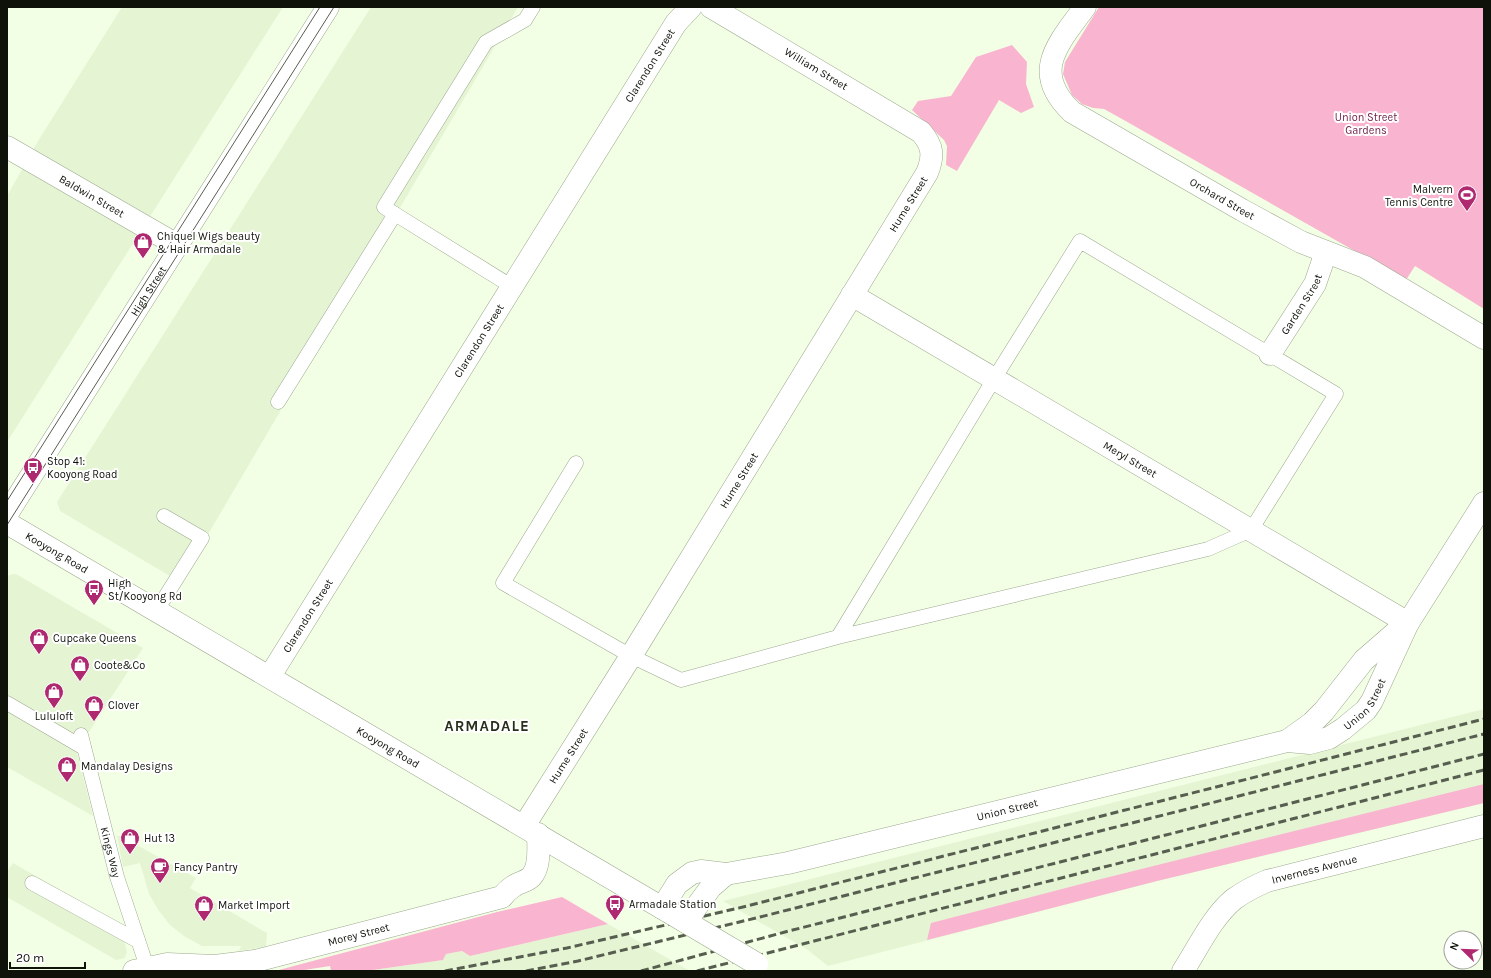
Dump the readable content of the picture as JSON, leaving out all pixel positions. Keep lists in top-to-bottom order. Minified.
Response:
{"streets":{"street":["Clarendon Street","William Street","Baldwin Street","Orchard Street","Hume Street","High Street","Garden Street","Meryl Street","Kooyong Road","Union Street","Inverness Avenue","Morey Street"],"lane":["Kings Way"]},"crossings":[["Clarendon Street","Kooyong Road"],["William Street","Hume Street"],["Baldwin Street","High Street"],["Orchard Street","Garden Street"],["Hume Street","Meryl Street"],["Hume Street","Kooyong Road"],["Hume Street","Morey Street"],["Meryl Street","Union Street"],["Kooyong Road","Union Street"],["Kooyong Road","Morey Street"],["Kings Way","Morey Street"]],"districts":["ARMADALE"],"parks":["Union Street Gardens"],"places":{"sports":["Malvern Tennis Centre"],"shop":["Chiquel Wigs beauty & Hair Armadale","Cupcake Queens","Coote&Co","Lululoft","Clover","Mandalay Designs","Hut 13","Market Import"],"bus stop":["Stop 41: Kooyong Road","High St/Kooyong Rd","Armadale Station"],"cafe":["Fancy Pantry"]},"scale_bar":"20 m","north":"top left"}
